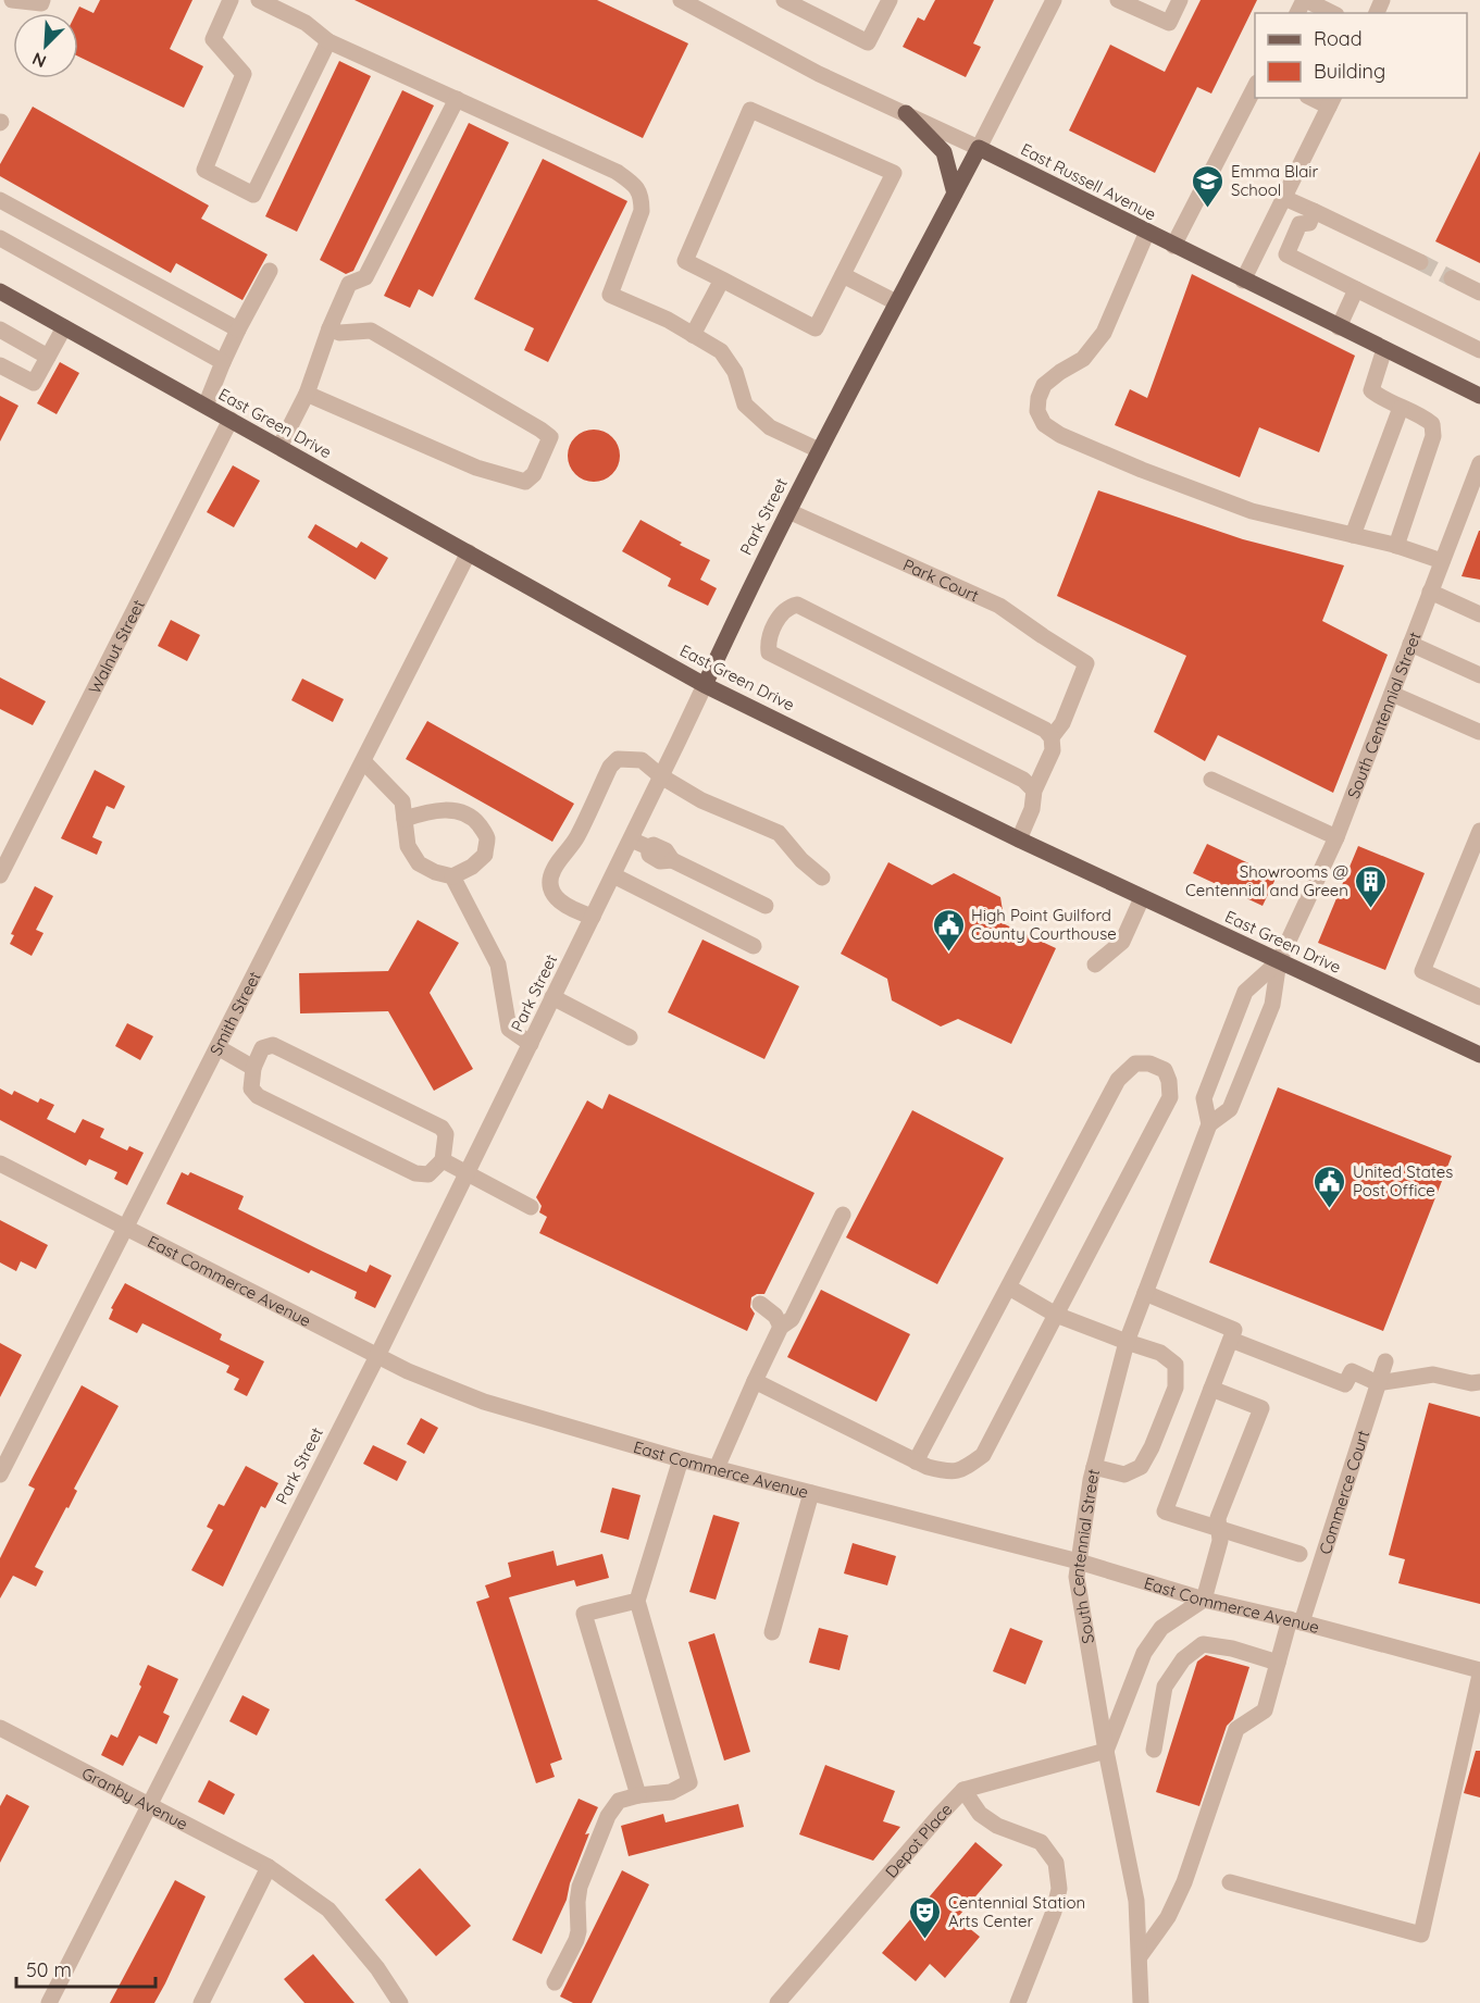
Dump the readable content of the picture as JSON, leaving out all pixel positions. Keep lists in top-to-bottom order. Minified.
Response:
{"streets":{"main road":["East Russell Avenue","East Green Drive","Park Street"],"street":["Park Court","Walnut Street","South Centennial Street","Smith Street","East Commerce Avenue","Commerce Court","Granby Avenue","Depot Place"]},"crossings":[["East Russell Avenue","Park Street"],["East Green Drive","Park Street"],["East Green Drive","Walnut Street"],["East Green Drive","South Centennial Street"],["East Green Drive","Smith Street"],["Park Street","Park Court"],["Park Street","East Commerce Avenue"],["Park Street","Granby Avenue"],["South Centennial Street","East Commerce Avenue"],["South Centennial Street","Commerce Court"],["South Centennial Street","Depot Place"],["Smith Street","East Commerce Avenue"],["East Commerce Avenue","Commerce Court"]],"places":{"school or university":["Emma Blair School"],"building":["Showrooms @ Centennial and Green"],"public building":["High Point Guilford County Courthouse","United States Post Office"],"theatre":["Centennial Station Arts Center"]},"legend":["Road","Building"],"scale_bar":"50 m","north":"bottom left"}
